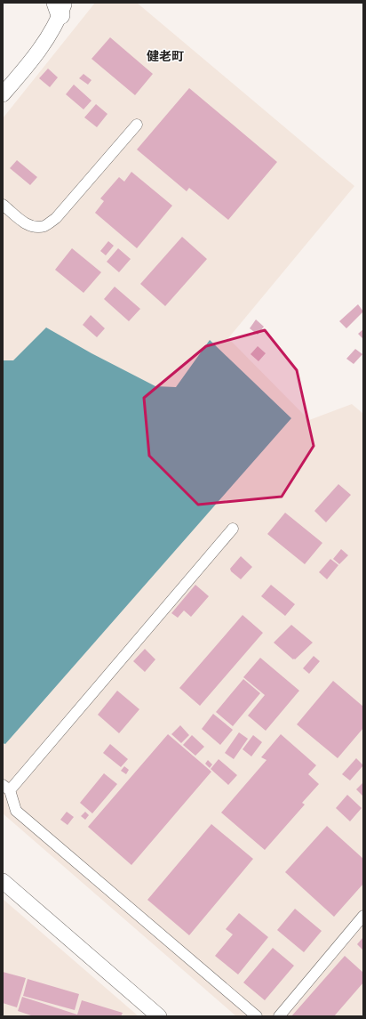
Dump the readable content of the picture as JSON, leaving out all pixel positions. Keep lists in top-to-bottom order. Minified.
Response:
{"districts":["健老町"]}
